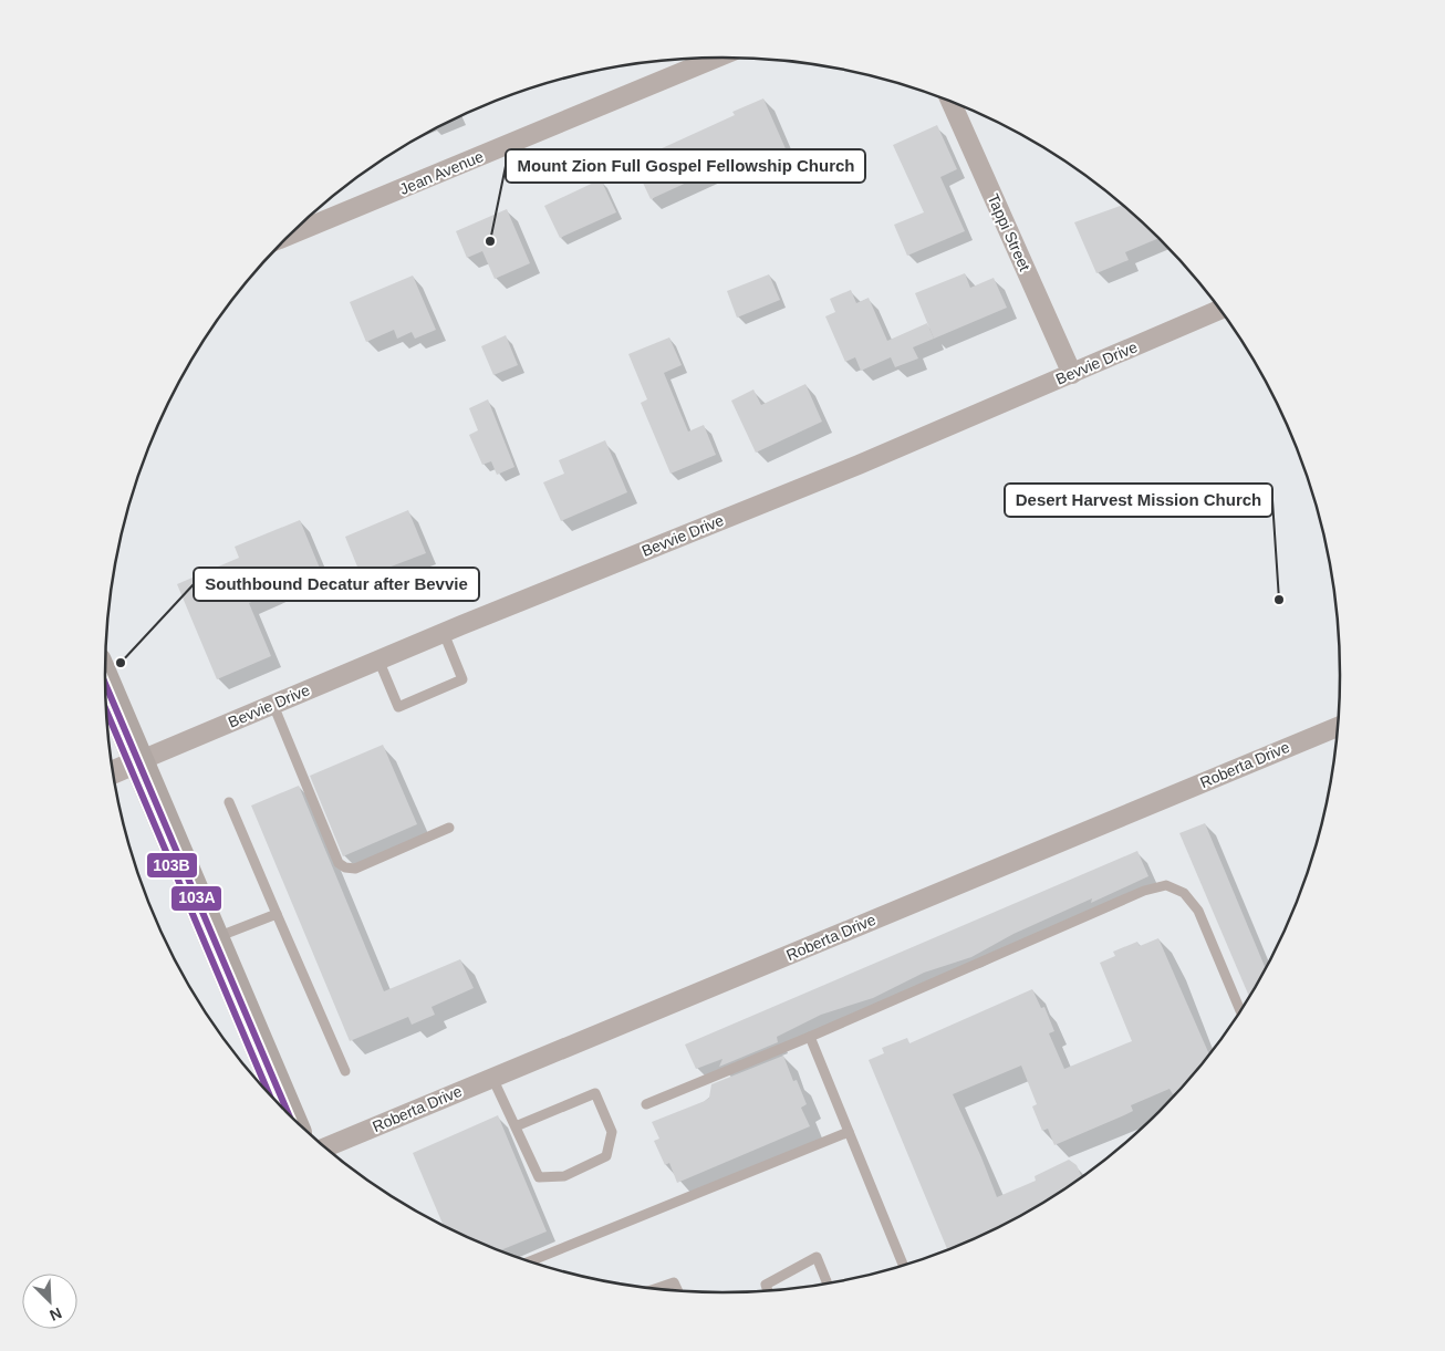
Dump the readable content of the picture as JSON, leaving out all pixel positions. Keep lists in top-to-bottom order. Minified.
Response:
{"streets":{"street":["Jean Avenue","Tappi Street","Bevvie Drive","Roberta Drive"]},"crossings":[["Tappi Street","Bevvie Drive"]],"places":["Mount Zion Full Gospel Fellowship Church","Desert Harvest Mission Church","Southbound Decatur after Bevvie"],"lines":["transit line 103A","transit line 103B"],"north":"bottom right"}
